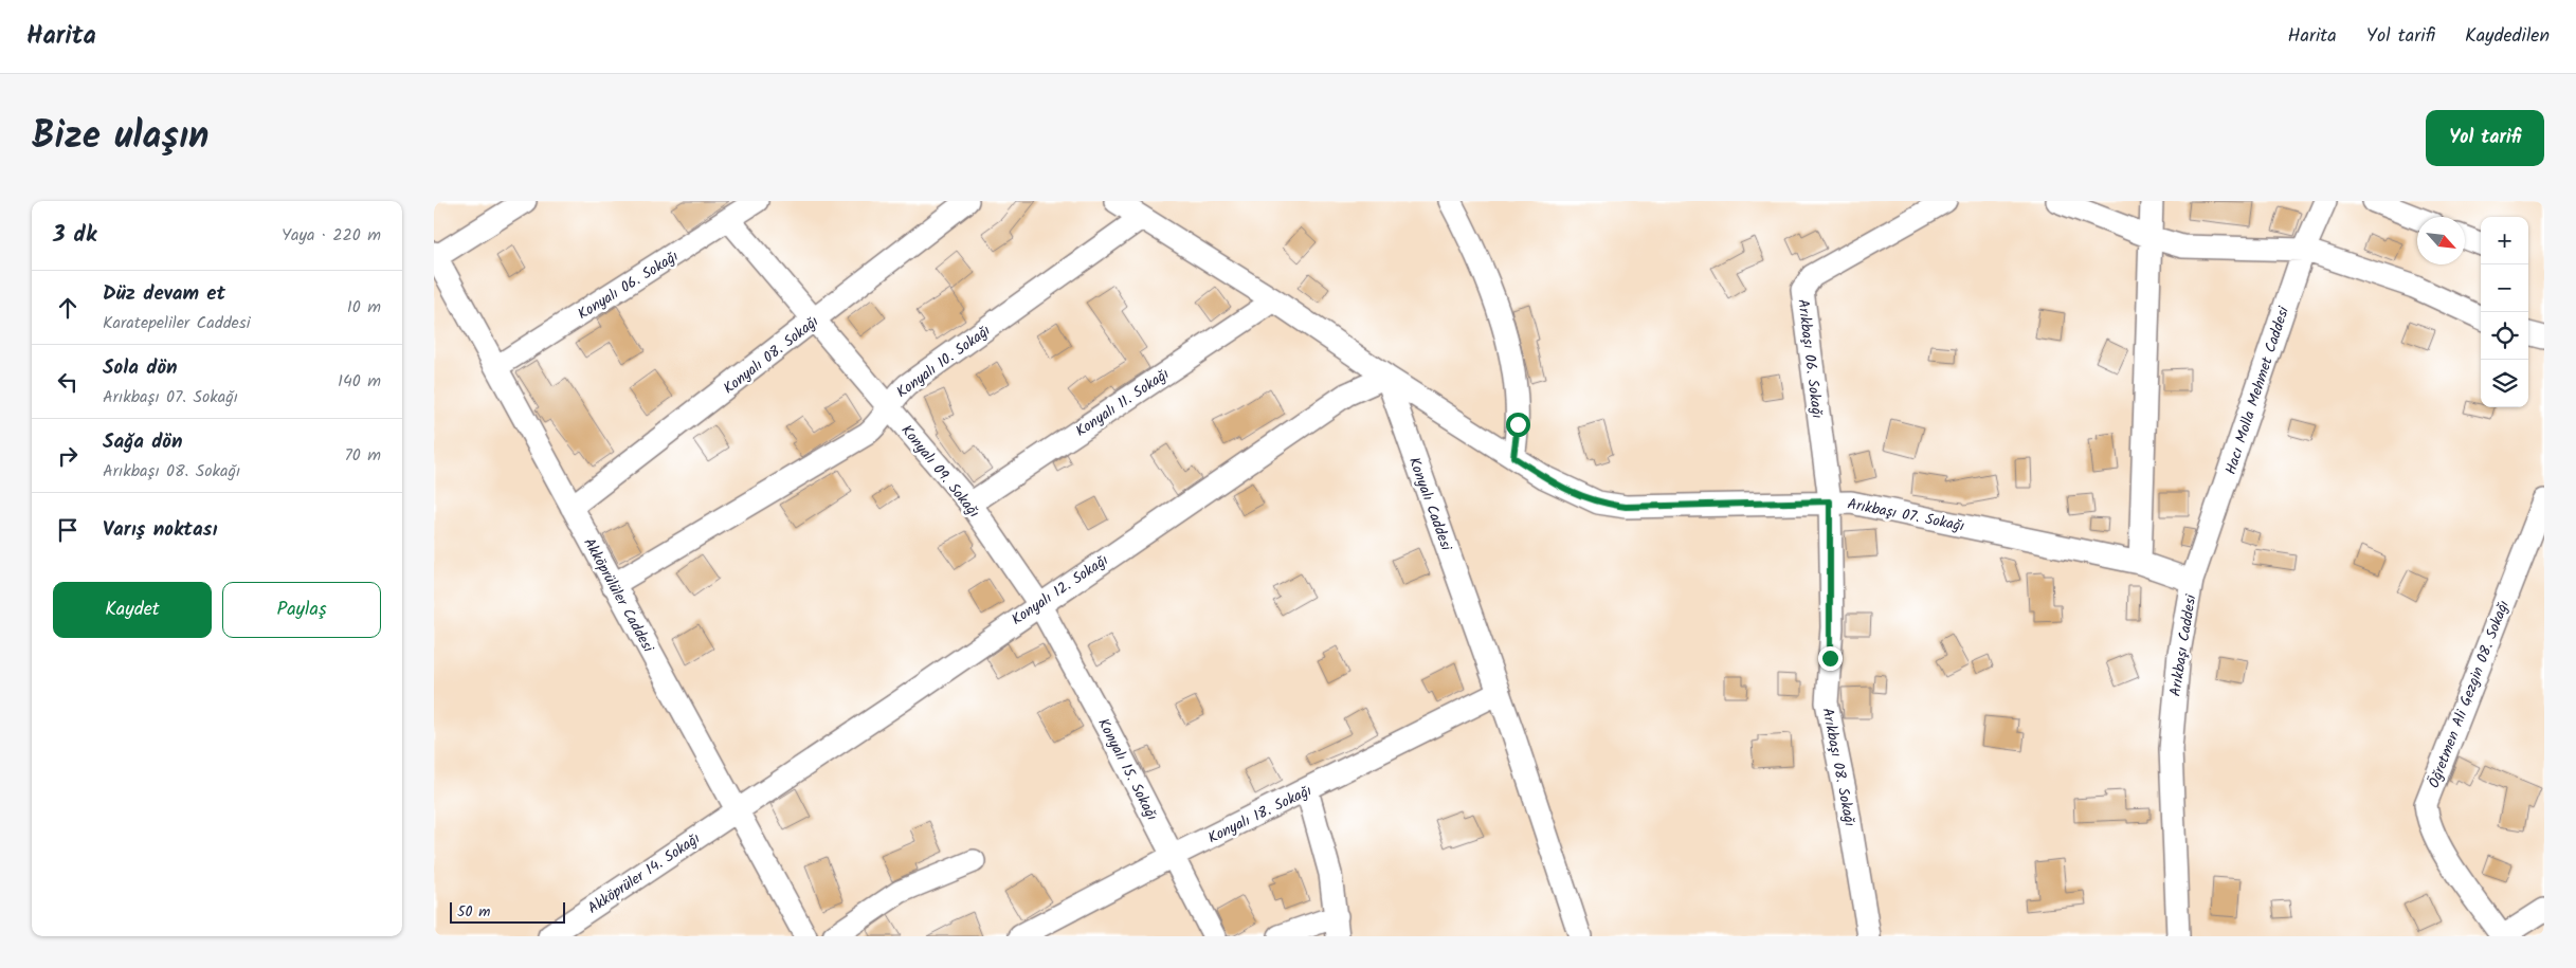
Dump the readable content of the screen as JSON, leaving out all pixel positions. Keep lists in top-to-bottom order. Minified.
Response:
{"streets":{"street":["Konyalı 06. Sokağı","Konyalı 08. Sokağı","Arıkbaşı 06. Sokağı","Konyalı 10. Sokağı","Hacı Molla Mehmet Caddesi","Konyalı 11. Sokağı","Konyalı 09. Sokağı","Konyalı Caddesi","Arıkbaşı 07. Sokağı","Konyalı 12. Sokağı","Akköprülüler Caddesi","Arıkbaşı Caddesi","Öğretmen Ali Gezgin 08. Sokağı","Arıkbaşı 08. Sokağı","Konyalı 15. Sokağı","Konyalı 18. Sokağı","Akköprüler 14. Sokağı"]},"crossings":[["Konyalı 06. Sokağı","Konyalı 09. Sokağı"],["Konyalı 06. Sokağı","Akköprülüler Caddesi"],["Konyalı 08. Sokağı","Konyalı 09. Sokağı"],["Konyalı 08. Sokağı","Akköprülüler Caddesi"],["Arıkbaşı 06. Sokağı","Arıkbaşı 07. Sokağı"],["Arıkbaşı 06. Sokağı","Arıkbaşı 08. Sokağı"],["Konyalı 10. Sokağı","Konyalı 09. Sokağı"],["Konyalı 10. Sokağı","Akköprülüler Caddesi"],["Hacı Molla Mehmet Caddesi","Arıkbaşı Caddesi"],["Konyalı 11. Sokağı","Konyalı 09. Sokağı"],["Konyalı 09. Sokağı","Konyalı 12. Sokağı"],["Konyalı 09. Sokağı","Konyalı 15. Sokağı"],["Konyalı Caddesi","Arıkbaşı 07. Sokağı"],["Konyalı Caddesi","Konyalı 12. Sokağı"],["Konyalı Caddesi","Konyalı 18. Sokağı"],["Arıkbaşı 07. Sokağı","Konyalı 12. Sokağı"],["Arıkbaşı 07. Sokağı","Arıkbaşı Caddesi"],["Arıkbaşı 07. Sokağı","Arıkbaşı 08. Sokağı"],["Konyalı 12. Sokağı","Akköprülüler Caddesi"],["Konyalı 12. Sokağı","Konyalı 15. Sokağı"],["Konyalı 12. Sokağı","Akköprüler 14. Sokağı"],["Akköprülüler Caddesi","Akköprüler 14. Sokağı"],["Konyalı 15. Sokağı","Konyalı 18. Sokağı"]],"scale_bar":"50 m","north":"bottom right","page":{"header":"Harita","nav":["Harita","Yol tarifi","Kaydedilen"],"title":"Bize ulaşın","buttons":["Yol tarifi",["Kaydet","Paylaş"]],"heading":["3 dk","Yaya · 220 m"],"map_buttons":["+","−"],"list":[["Düz devam et","Karatepeliler Caddesi","10 m"],["Sola dön","Arıkbaşı 07. Sokağı","140 m"],["Sağa dön","Arıkbaşı 08. Sokağı","70 m"],"Varış noktası"],"scale":"50 m"}}
